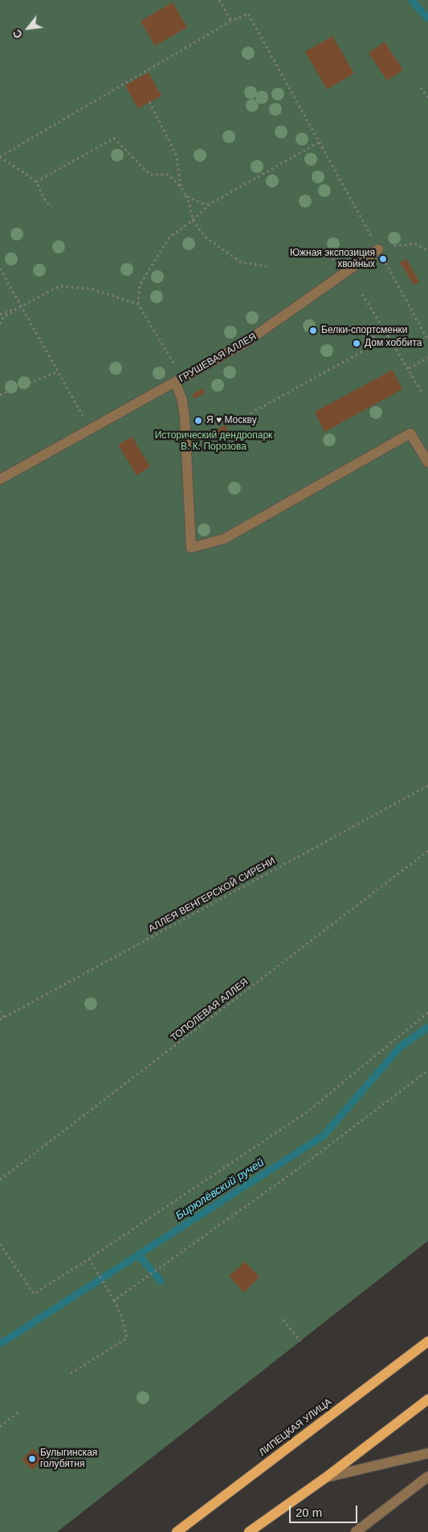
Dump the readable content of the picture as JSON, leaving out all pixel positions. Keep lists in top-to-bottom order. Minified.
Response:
{"streets":{"main road":["ЛИПЕЦКАЯ УЛИЦА"],"street":["ГРУШЕВАЯ АЛЛЕЯ"],"path":["АЛЛЕЯ ВЕНГЕРСКОЙ СИРЕНИ","ТОПОЛЕВАЯ АЛЛЕЯ"]},"water":["Бирюлёвский ручей"],"parks":["Исторический дендропарк В. К. Порозова"],"places":["Южная экспозиция хвойных","Белки-спортсменки","Дом хоббита","Я ♥ Москву","Булыгинская голубятня"],"scale_bar":"20 m","north":"bottom left"}
